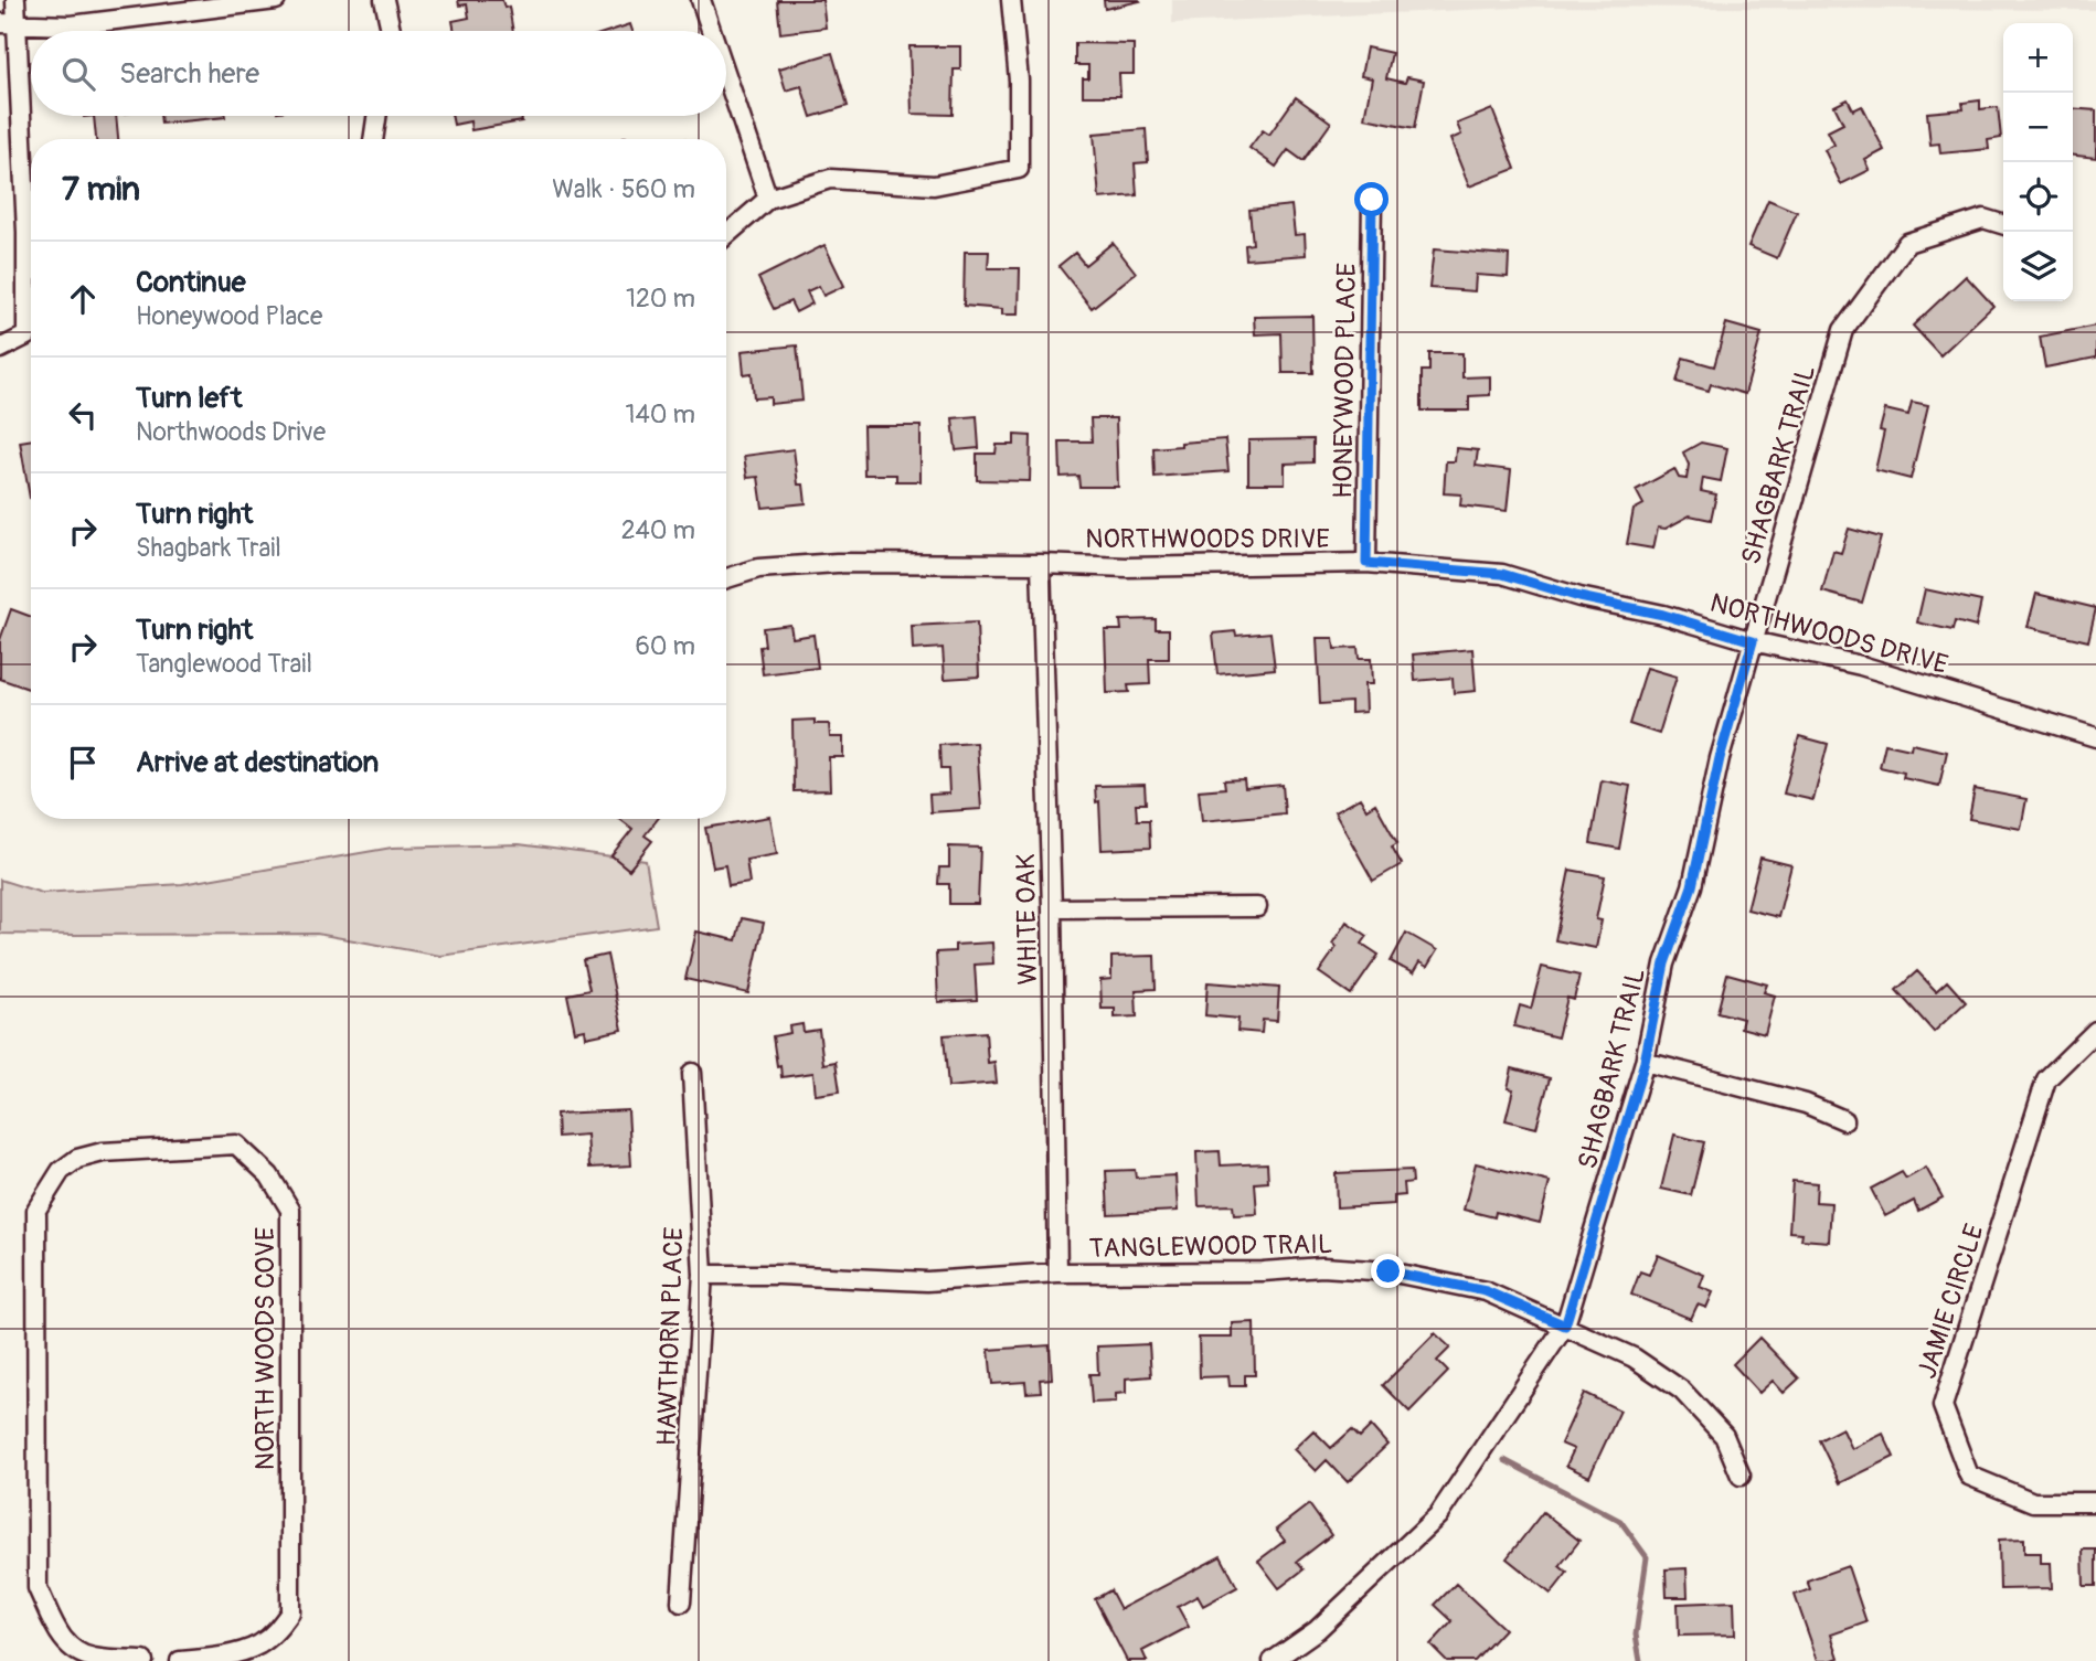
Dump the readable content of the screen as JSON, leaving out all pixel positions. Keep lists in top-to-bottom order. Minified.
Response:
{"streets":{"street":["HONEYWOOD PLACE","SHAGBARK TRAIL","NORTHWOODS DRIVE","WHITE OAK","TANGLEWOOD TRAIL","JAMIE CIRCLE","HAWTHORN PLACE","NORTH WOODS COVE"]},"crossings":[["HONEYWOOD PLACE","NORTHWOODS DRIVE"],["SHAGBARK TRAIL","NORTHWOODS DRIVE"],["SHAGBARK TRAIL","TANGLEWOOD TRAIL"],["NORTHWOODS DRIVE","WHITE OAK"],["WHITE OAK","TANGLEWOOD TRAIL"],["TANGLEWOOD TRAIL","HAWTHORN PLACE"]],"page":{"map_buttons":["+","−"],"search":"Search here","heading":["7 min","Walk · 560 m"],"list":[["Continue","Honeywood Place","120 m"],["Turn left","Northwoods Drive","140 m"],["Turn right","Shagbark Trail","240 m"],["Turn right","Tanglewood Trail","60 m"],"Arrive at destination"]}}
